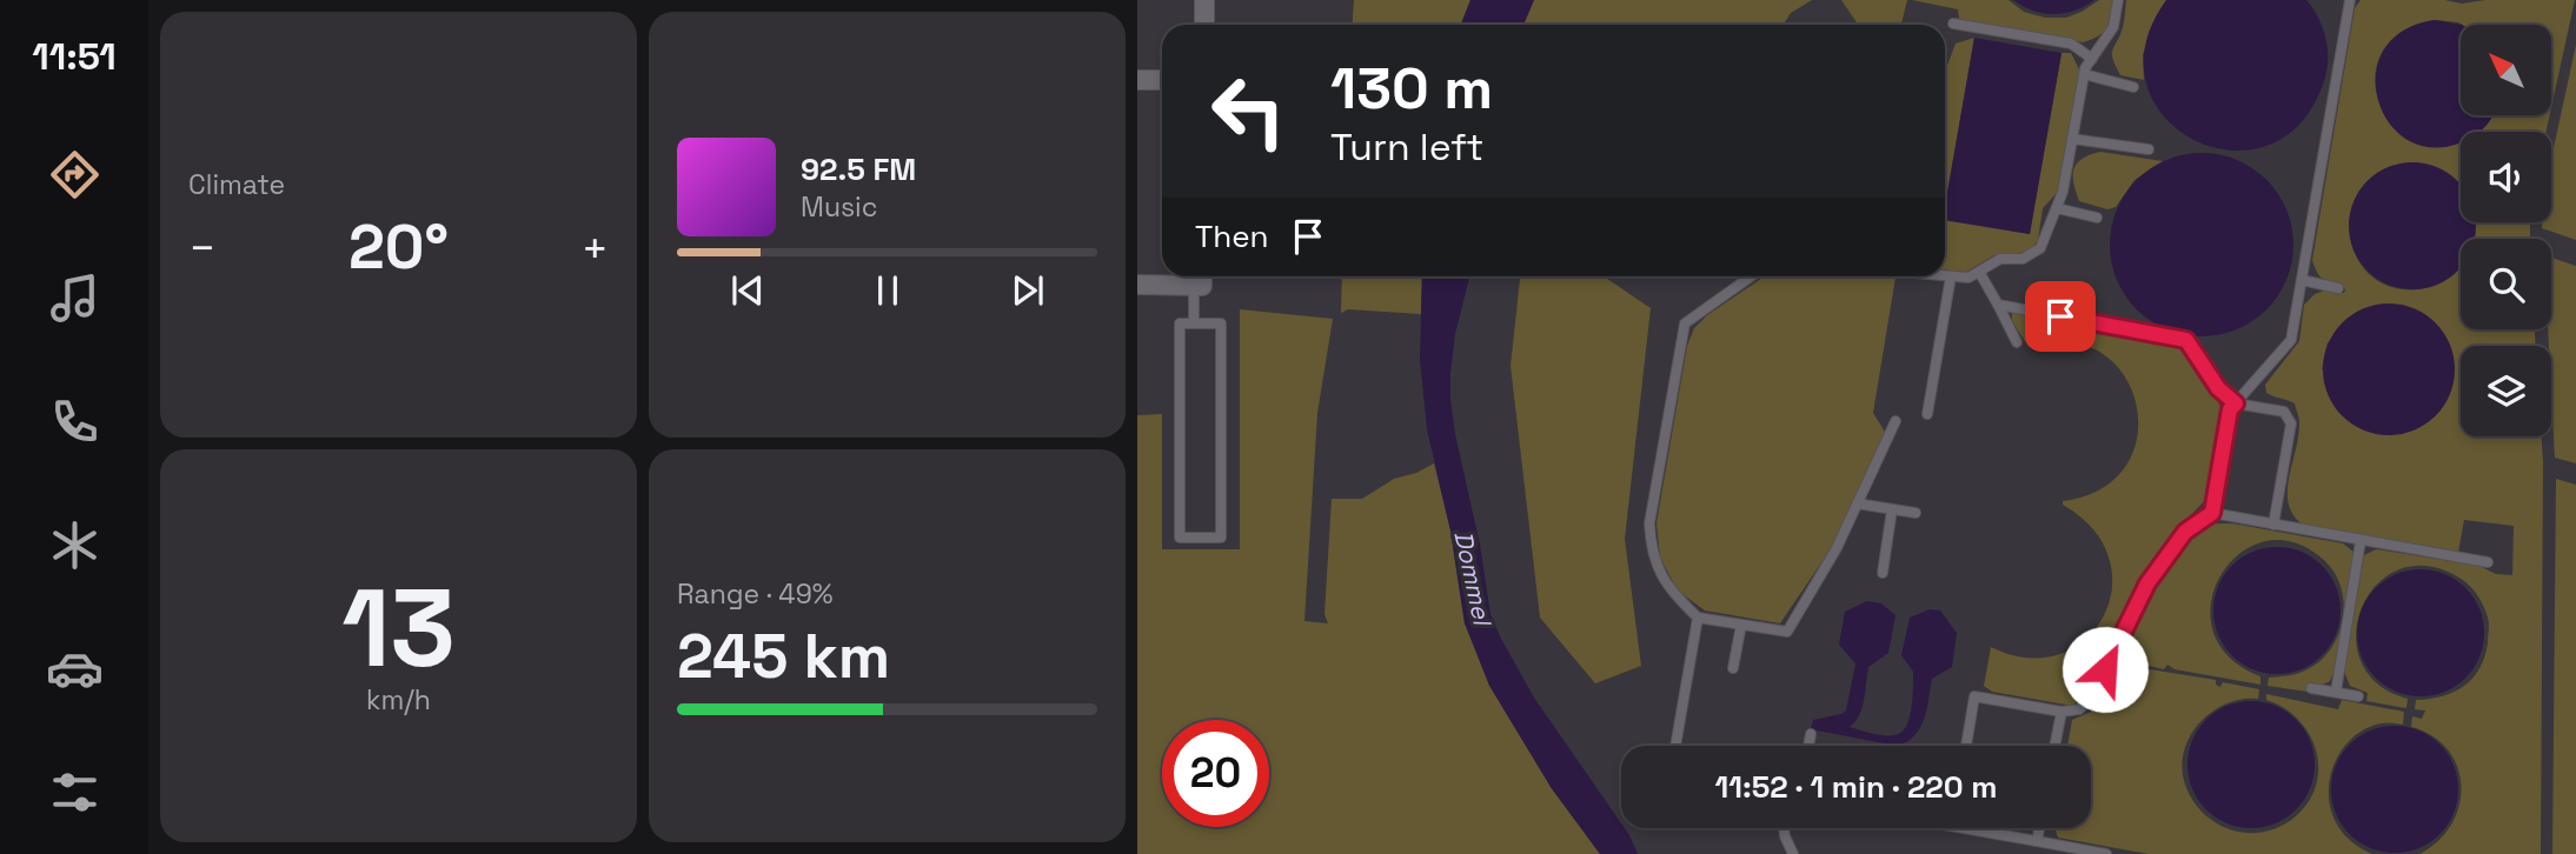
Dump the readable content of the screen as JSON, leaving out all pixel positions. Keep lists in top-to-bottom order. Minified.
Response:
{"water":["Dommel"],"north":"top left","page":{"tabs":"11:51","tile":["Climate",["13","km/h"],["Range · 49%","245 km"]],"turn":["130 m","Turn left"],"song":["92.5 FM","Music"],"then":"Then","heat":["−","20°","+"],"limit":"20","trip":"11:52 · 1 min · 220 m"}}
